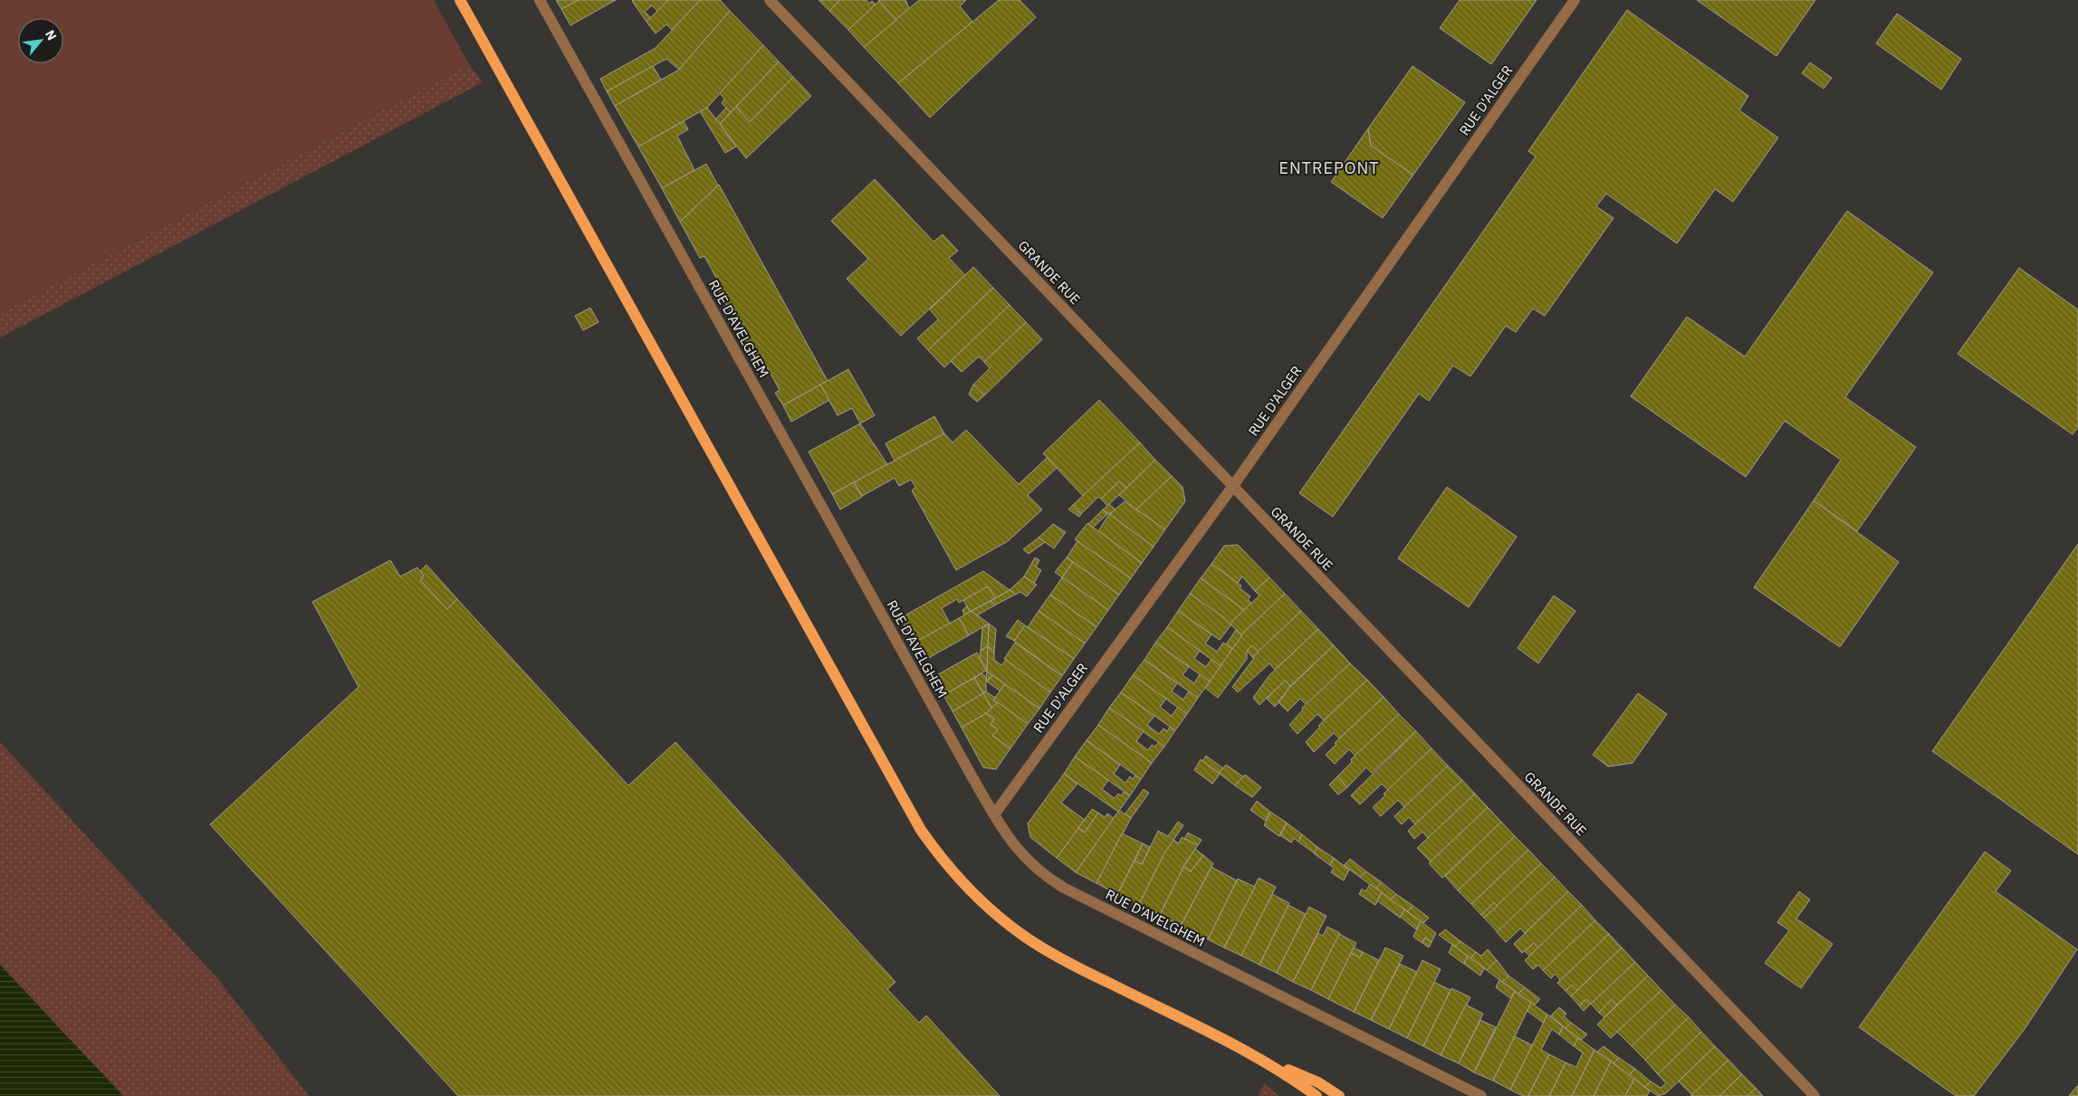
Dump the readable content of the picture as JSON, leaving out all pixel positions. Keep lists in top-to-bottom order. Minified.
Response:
{"streets":{"street":["RUE D'ALGER","GRANDE RUE","RUE D'AVELGHEM"]},"crossings":[["RUE D'ALGER","GRANDE RUE"],["RUE D'ALGER","RUE D'AVELGHEM"]],"districts":["ENTREPONT"],"north":"top right"}
